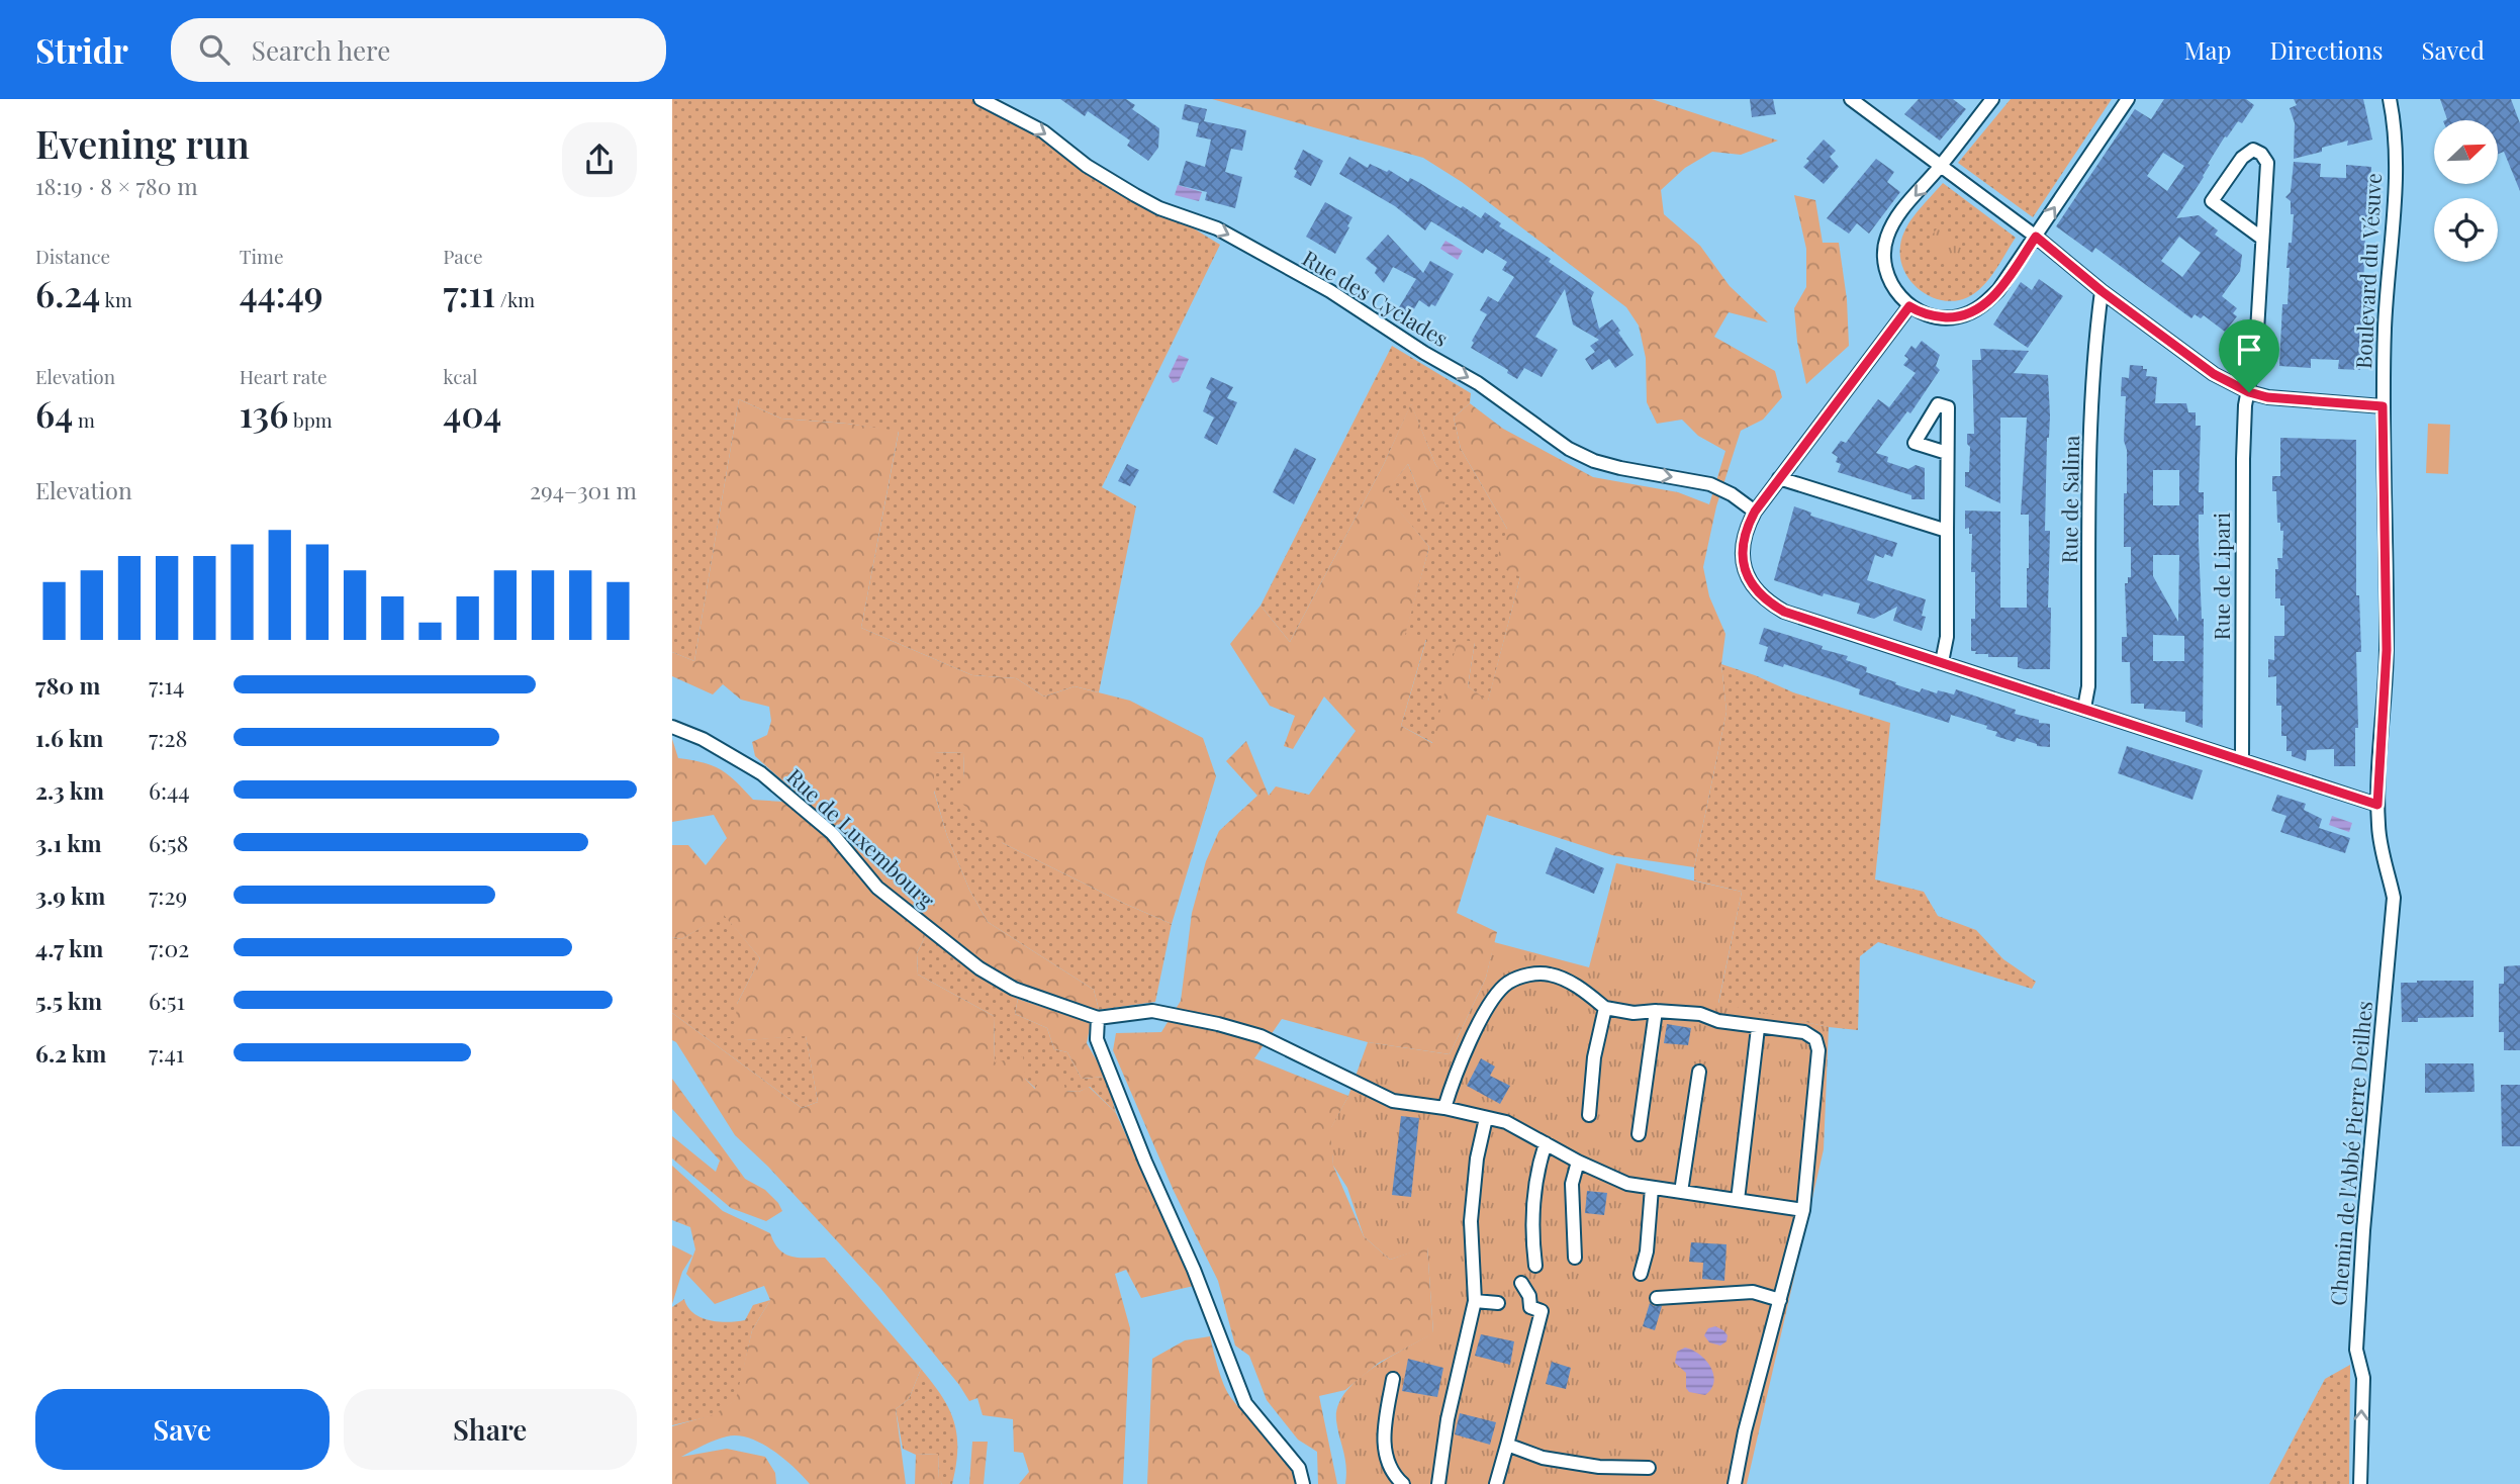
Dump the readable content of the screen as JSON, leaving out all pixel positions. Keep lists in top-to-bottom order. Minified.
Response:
{"streets":{"street":["Boulevard du Vésuve","Rue des Cyclades","Rue de Salina","Rue de Lipari","Rue de Luxembourg","Chemin de l'Abbé Pierre Deilhes"]},"crossings":[["Boulevard du Vésuve","Chemin de l'Abbé Pierre Deilhes"]],"one_way":["Rue des Cyclades","Chemin de l'Abbé Pierre Deilhes"],"north":"top right","page":{"header":"Stridr","search":"Search here","nav":["Map","Directions","Saved"],"heading":["Evening run","18:19 · 8 × 780 m"],"stats":[["Distance","6.24 km"],["Time","44:49"],["Pace","7:11 /km"],["Elevation","64 m"],["Heart rate","136 bpm"],["kcal","404"]],"chart":["Elevation","294–301 m"],"list":[{"name":"780 m","note":"7:14"},{"name":"1.6 km","note":"7:28"},{"name":"2.3 km","note":"6:44"},{"name":"3.1 km","note":"6:58"},{"name":"3.9 km","note":"7:29"},{"name":"4.7 km","note":"7:02"},{"name":"5.5 km","note":"6:51"},{"name":"6.2 km","note":"7:41"}],"buttons":["Save","Share"]}}
